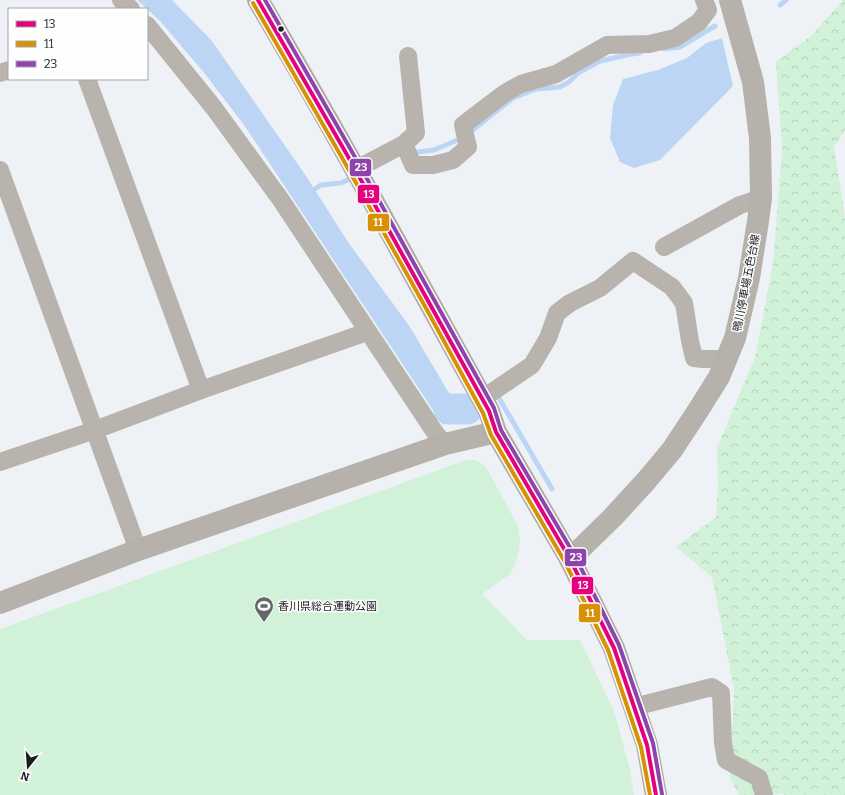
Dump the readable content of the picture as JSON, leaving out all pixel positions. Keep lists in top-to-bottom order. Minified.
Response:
{"streets":{"main road":["鴨川停車場五色台線"]},"places":{"sports":["香川県総合運動公園"]},"lines":["transit line 13","transit line 23","transit line 11"],"legend":["13","11","23"],"north":"bottom"}
